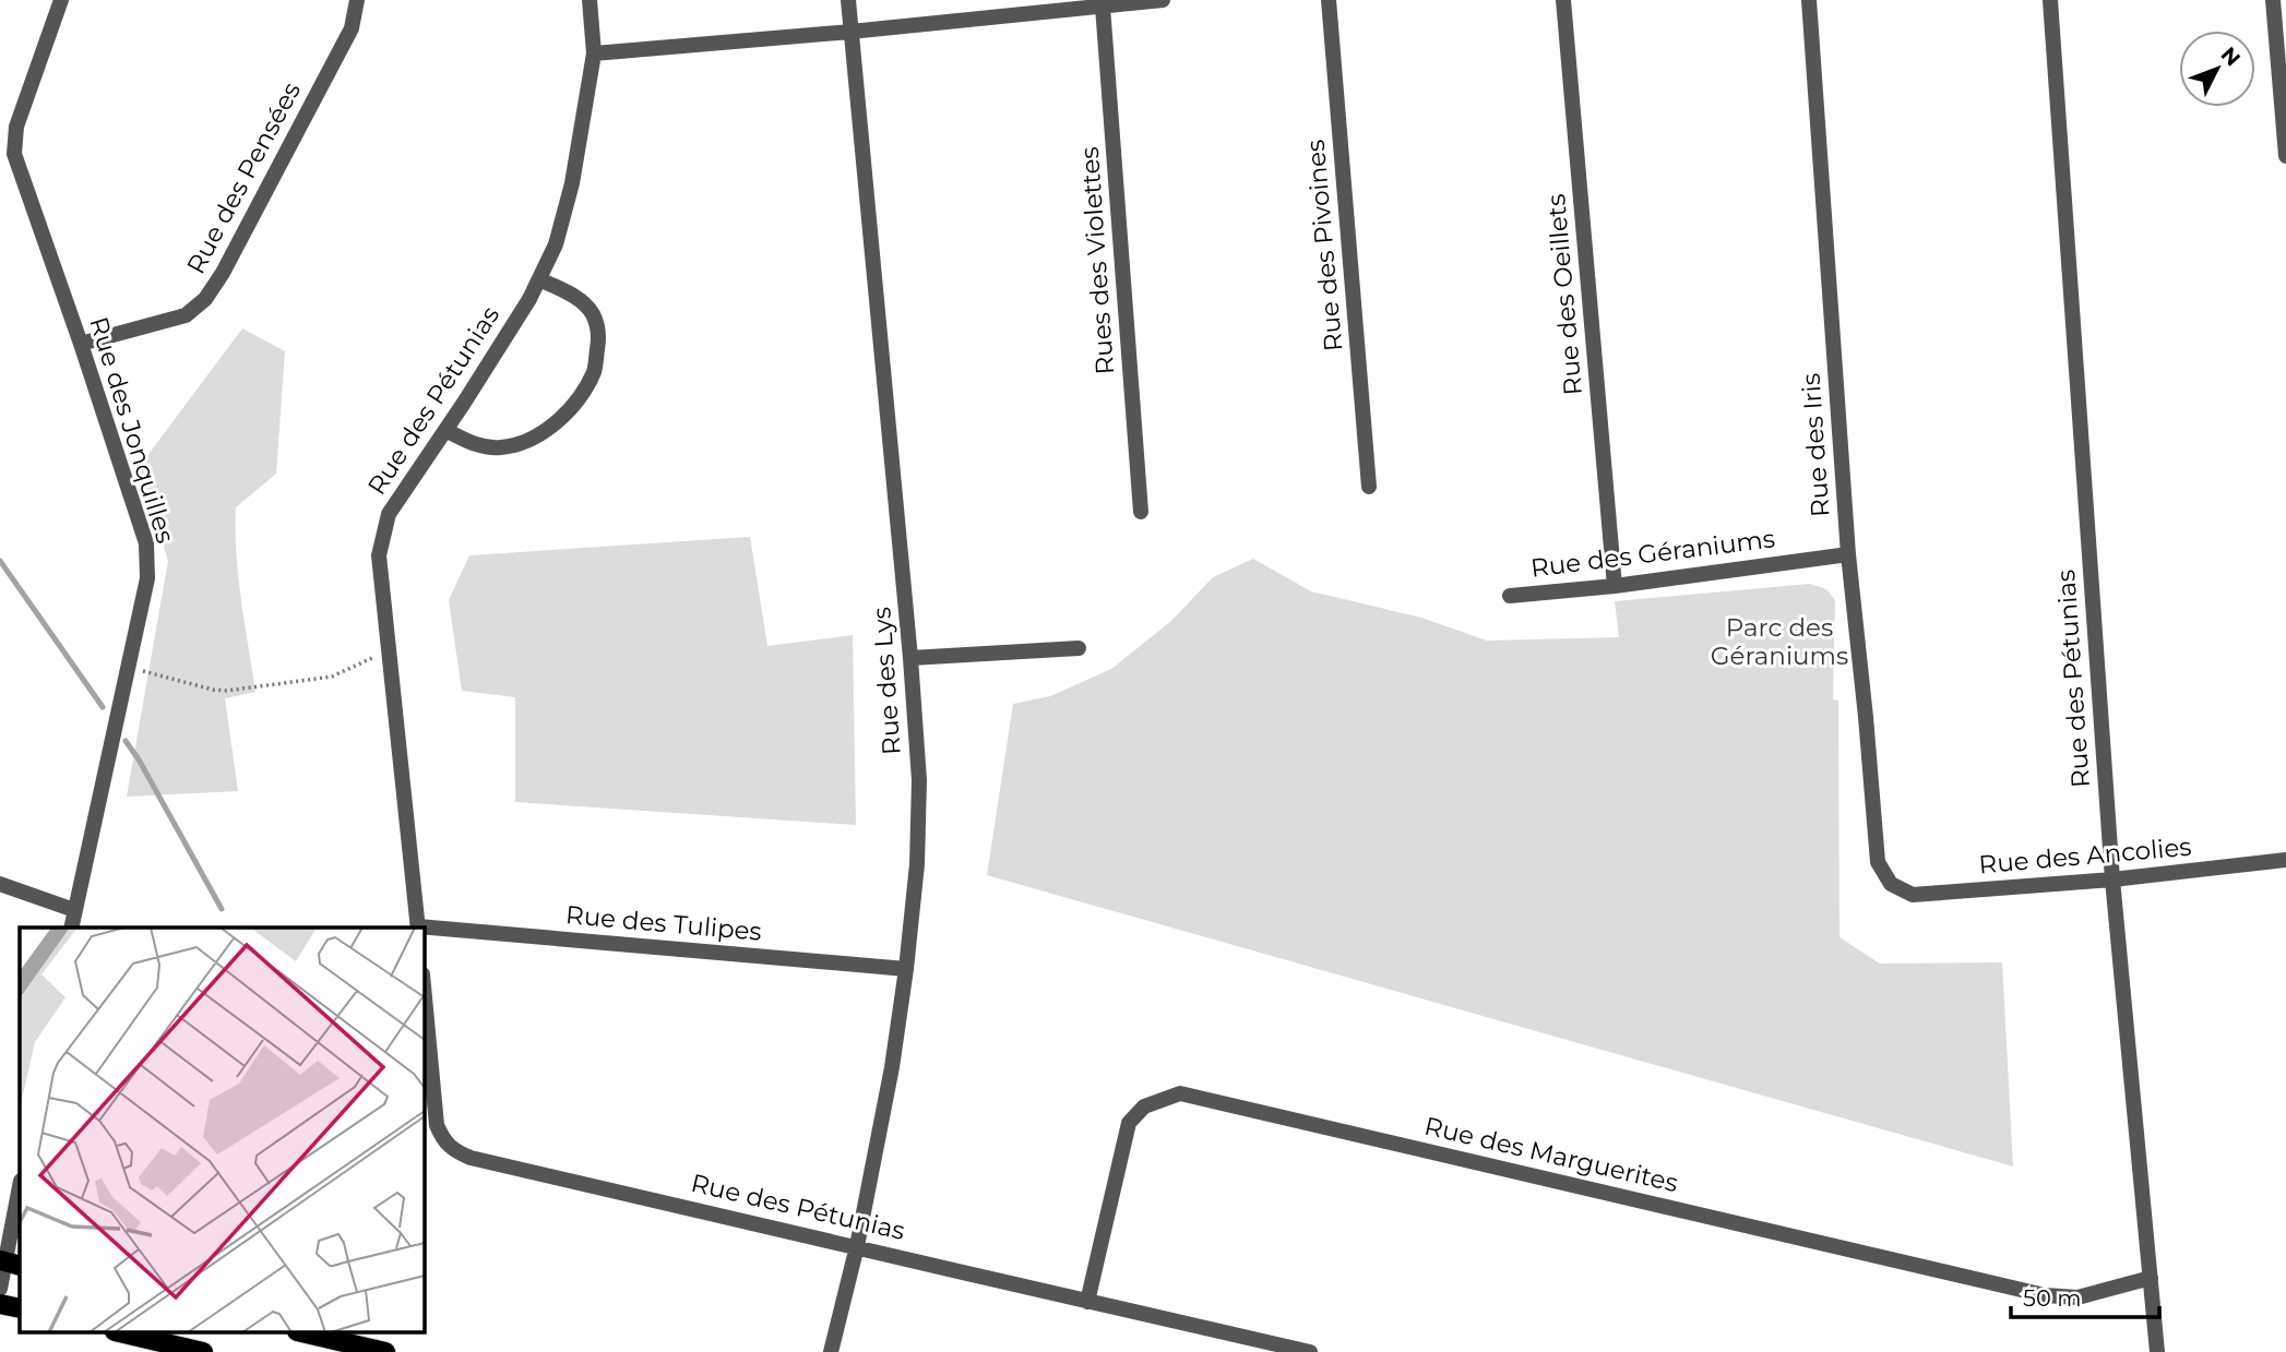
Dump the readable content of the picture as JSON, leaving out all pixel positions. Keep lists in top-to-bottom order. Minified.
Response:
{"streets":{"street":["Rue des Pensées","Rue des Pivoines","Rues des Violettes","Rue des Oeillets","Rue des Pétunias","Rue des Jonquilles","Rue des Iris","Rue des Géraniums","Rue des Lys","Rue des Ancolies","Rue des Tulipes","Rue des Marguerites"]},"crossings":[["Rue des Pensées","Rue des Jonquilles"],["Rue des Oeillets","Rue des Géraniums"],["Rue des Pétunias","Rue des Lys"],["Rue des Pétunias","Rue des Ancolies"],["Rue des Pétunias","Rue des Marguerites"],["Rue des Iris","Rue des Géraniums"],["Rue des Iris","Rue des Ancolies"],["Rue des Lys","Rue des Tulipes"]],"parks":["Parc des Géraniums"],"scale_bar":"50 m","north":"top right"}
